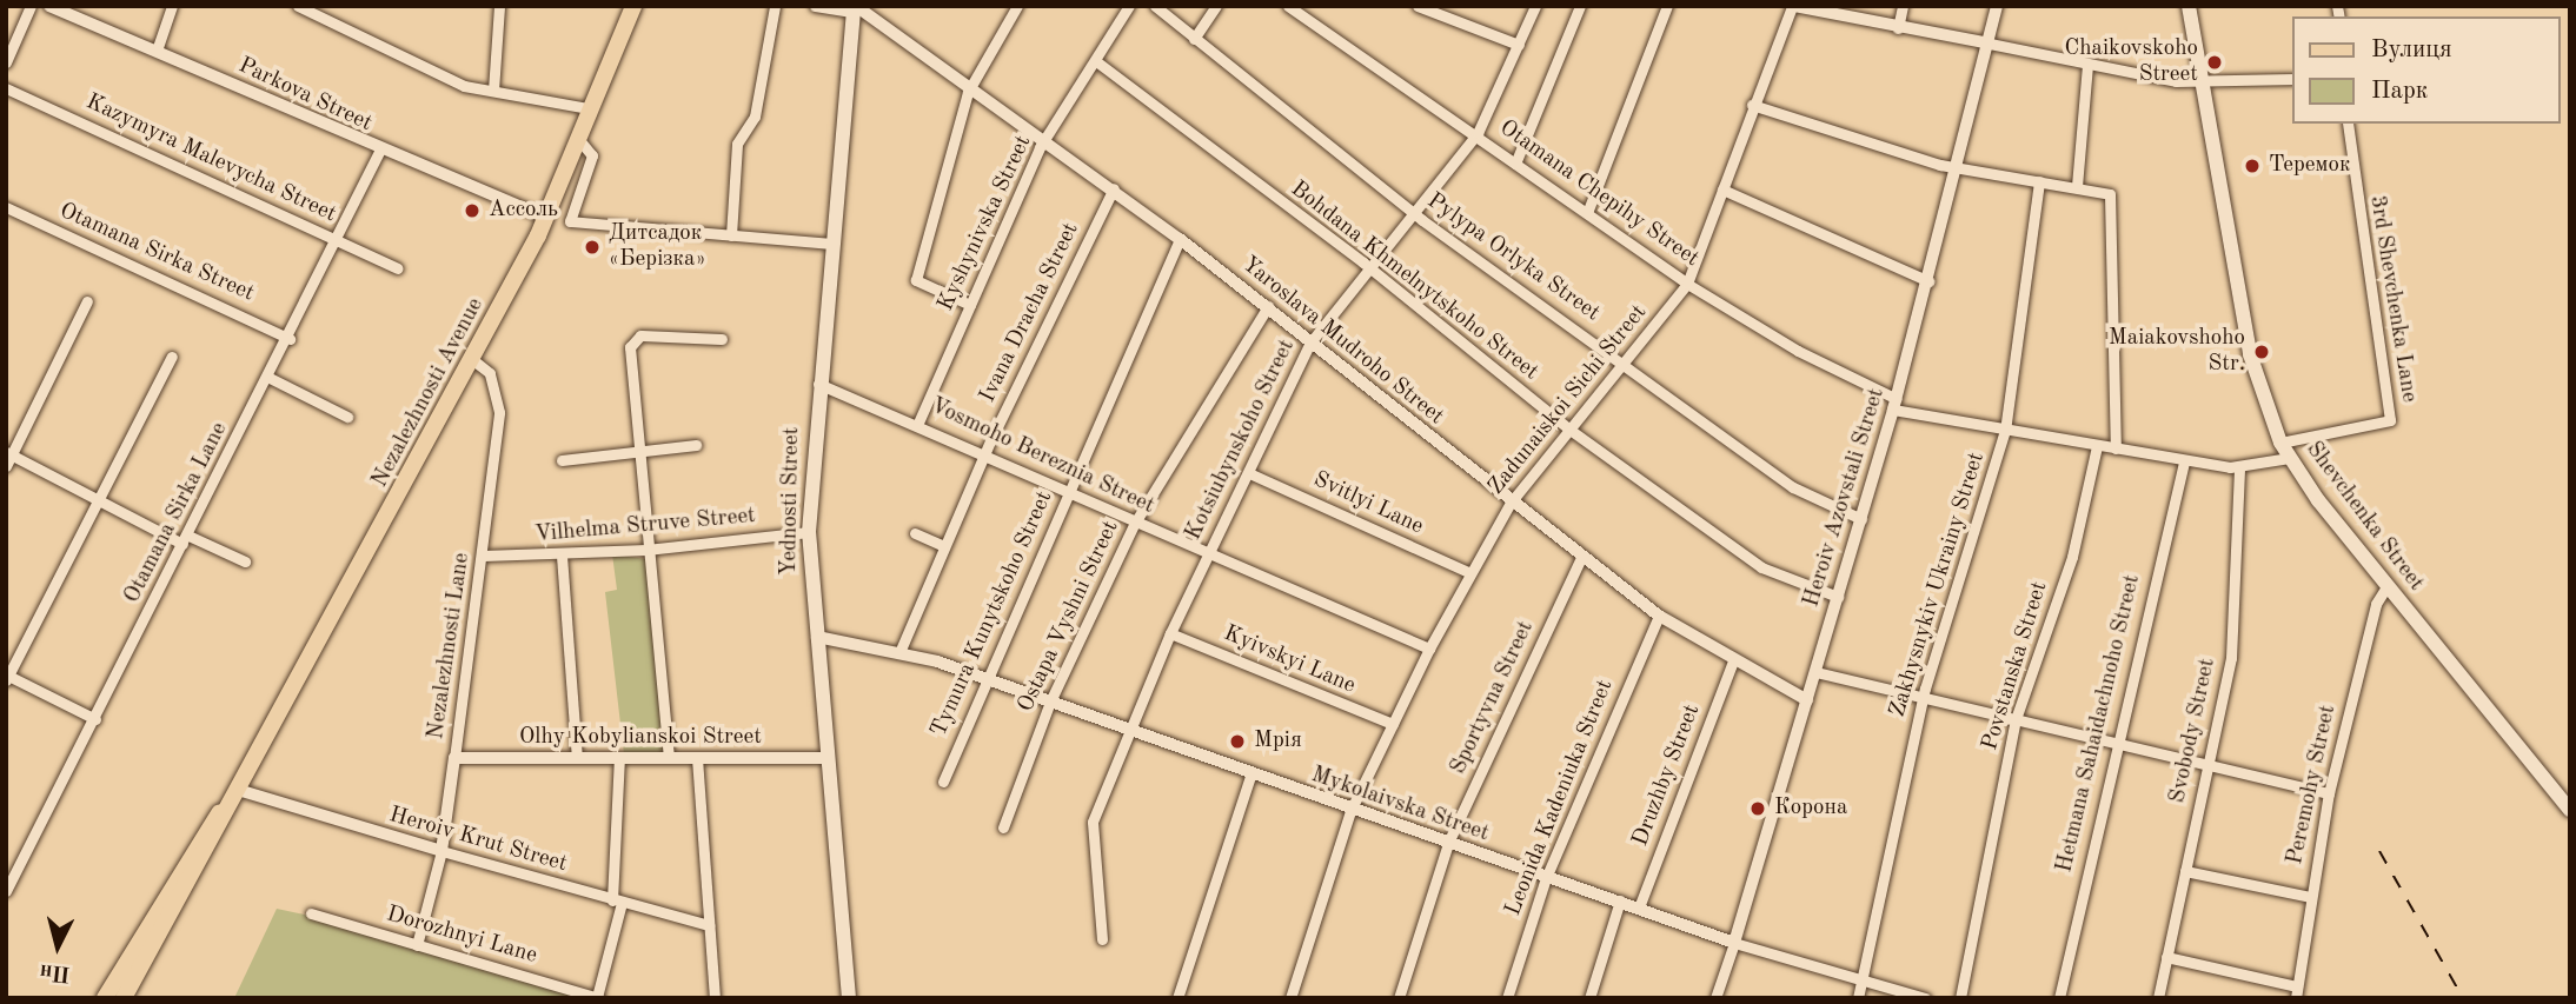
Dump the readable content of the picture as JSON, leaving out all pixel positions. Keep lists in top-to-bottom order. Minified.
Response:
{"streets":{"main road":["Nezalezhnosti Avenue","Yednosti Street","Shevchenka Street"],"street":["Parkova Street","Kazymyra Malevycha Street","Otamana Chepihy Street","Kyshynivska Street","Otamana Sirka Street","Pylypa Orlyka Street","Bohdana Khmelnytskoho Street","3rd Shevchenka Lane","Ivana Dracha Street","Yaroslava Mudroho Street","Zadunaiskoi Sichi Street","Kotsiubynskoho Street","Vosmoho Bereznia Street","Heroiv Azovstali Street","Svitlyi Lane","Otamana Sirka Lane","Vilhelma Struve Street","Zakhysnykiv Ukrainy Street","Tymura Kunytskoho Street","Ostapa Vyshni Street","Nezalezhnosti Lane","Kyivskyi Lane","Povstanska Street","Sportyvna Street","Hetmana Sahaidachnoho Street","Svobody Street","Olhy Kobylianskoi Street","Druzhby Street","Peremohy Street","Leonida Kadeniuka Street","Mykolaivska Street","Heroiv Krut Street","Dorozhnyi Lane"]},"crossings":[["Parkova Street","Nezalezhnosti Avenue"],["Parkova Street","Otamana Sirka Lane"],["Kazymyra Malevycha Street","Otamana Sirka Lane"],["Otamana Chepihy Street","Zadunaiskoi Sichi Street"],["Otamana Chepihy Street","Kotsiubynskoho Street"],["Otamana Chepihy Street","Heroiv Azovstali Street"],["Otamana Chepihy Street","Shevchenka Street"],["Otamana Chepihy Street","Zakhysnykiv Ukrainy Street"],["Otamana Chepihy Street","Povstanska Street"],["Otamana Chepihy Street","Hetmana Sahaidachnoho Street"],["Otamana Chepihy Street","Svobody Street"],["Kyshynivska Street","Bohdana Khmelnytskoho Street"],["Kyshynivska Street","Yaroslava Mudroho Street"],["Kyshynivska Street","Vosmoho Bereznia Street"],["Otamana Sirka Street","Otamana Sirka Lane"],["Pylypa Orlyka Street","Zadunaiskoi Sichi Street"],["Pylypa Orlyka Street","Kotsiubynskoho Street"],["Pylypa Orlyka Street","Heroiv Azovstali Street"],["Bohdana Khmelnytskoho Street","Zadunaiskoi Sichi Street"],["Bohdana Khmelnytskoho Street","Kotsiubynskoho Street"],["Bohdana Khmelnytskoho Street","Heroiv Azovstali Street"],["3rd Shevchenka Lane","Shevchenka Street"],["Ivana Dracha Street","Yaroslava Mudroho Street"],["Ivana Dracha Street","Vosmoho Bereznia Street"],["Ivana Dracha Street","Mykolaivska Street"],["Yaroslava Mudroho Street","Zadunaiskoi Sichi Street"],["Yaroslava Mudroho Street","Kotsiubynskoho Street"],["Yaroslava Mudroho Street","Heroiv Azovstali Street"],["Yaroslava Mudroho Street","Yednosti Street"],["Yaroslava Mudroho Street","Tymura Kunytskoho Street"],["Yaroslava Mudroho Street","Ostapa Vyshni Street"],["Yaroslava Mudroho Street","Sportyvna Street"],["Yaroslava Mudroho Street","Druzhby Street"],["Yaroslava Mudroho Street","Leonida Kadeniuka Street"],["Nezalezhnosti Avenue","Nezalezhnosti Lane"],["Nezalezhnosti Avenue","Heroiv Krut Street"],["Zadunaiskoi Sichi Street","Vosmoho Bereznia Street"],["Zadunaiskoi Sichi Street","Svitlyi Lane"],["Zadunaiskoi Sichi Street","Kyivskyi Lane"],["Zadunaiskoi Sichi Street","Mykolaivska Street"],["Kotsiubynskoho Street","Vosmoho Bereznia Street"],["Kotsiubynskoho Street","Svitlyi Lane"],["Kotsiubynskoho Street","Kyivskyi Lane"],["Kotsiubynskoho Street","Mykolaivska Street"],["Vosmoho Bereznia Street","Yednosti Street"],["Vosmoho Bereznia Street","Tymura Kunytskoho Street"],["Vosmoho Bereznia Street","Ostapa Vyshni Street"],["Heroiv Azovstali Street","Mykolaivska Street"],["Yednosti Street","Vilhelma Struve Street"],["Yednosti Street","Olhy Kobylianskoi Street"],["Yednosti Street","Mykolaivska Street"],["Shevchenka Street","Peremohy Street"],["Vilhelma Struve Street","Nezalezhnosti Lane"],["Zakhysnykiv Ukrainy Street","Mykolaivska Street"],["Tymura Kunytskoho Street","Mykolaivska Street"],["Ostapa Vyshni Street","Mykolaivska Street"],["Nezalezhnosti Lane","Olhy Kobylianskoi Street"],["Nezalezhnosti Lane","Heroiv Krut Street"],["Nezalezhnosti Lane","Dorozhnyi Lane"],["Sportyvna Street","Mykolaivska Street"],["Druzhby Street","Mykolaivska Street"],["Leonida Kadeniuka Street","Mykolaivska Street"]],"places":["Chaikovskoho Street","Теремок","Ассоль","Дитсадок «Берізка»","Maiakovshoho Str.","Мрія","Корона"],"legend":["Вулиця","Парк"],"north":"bottom"}
